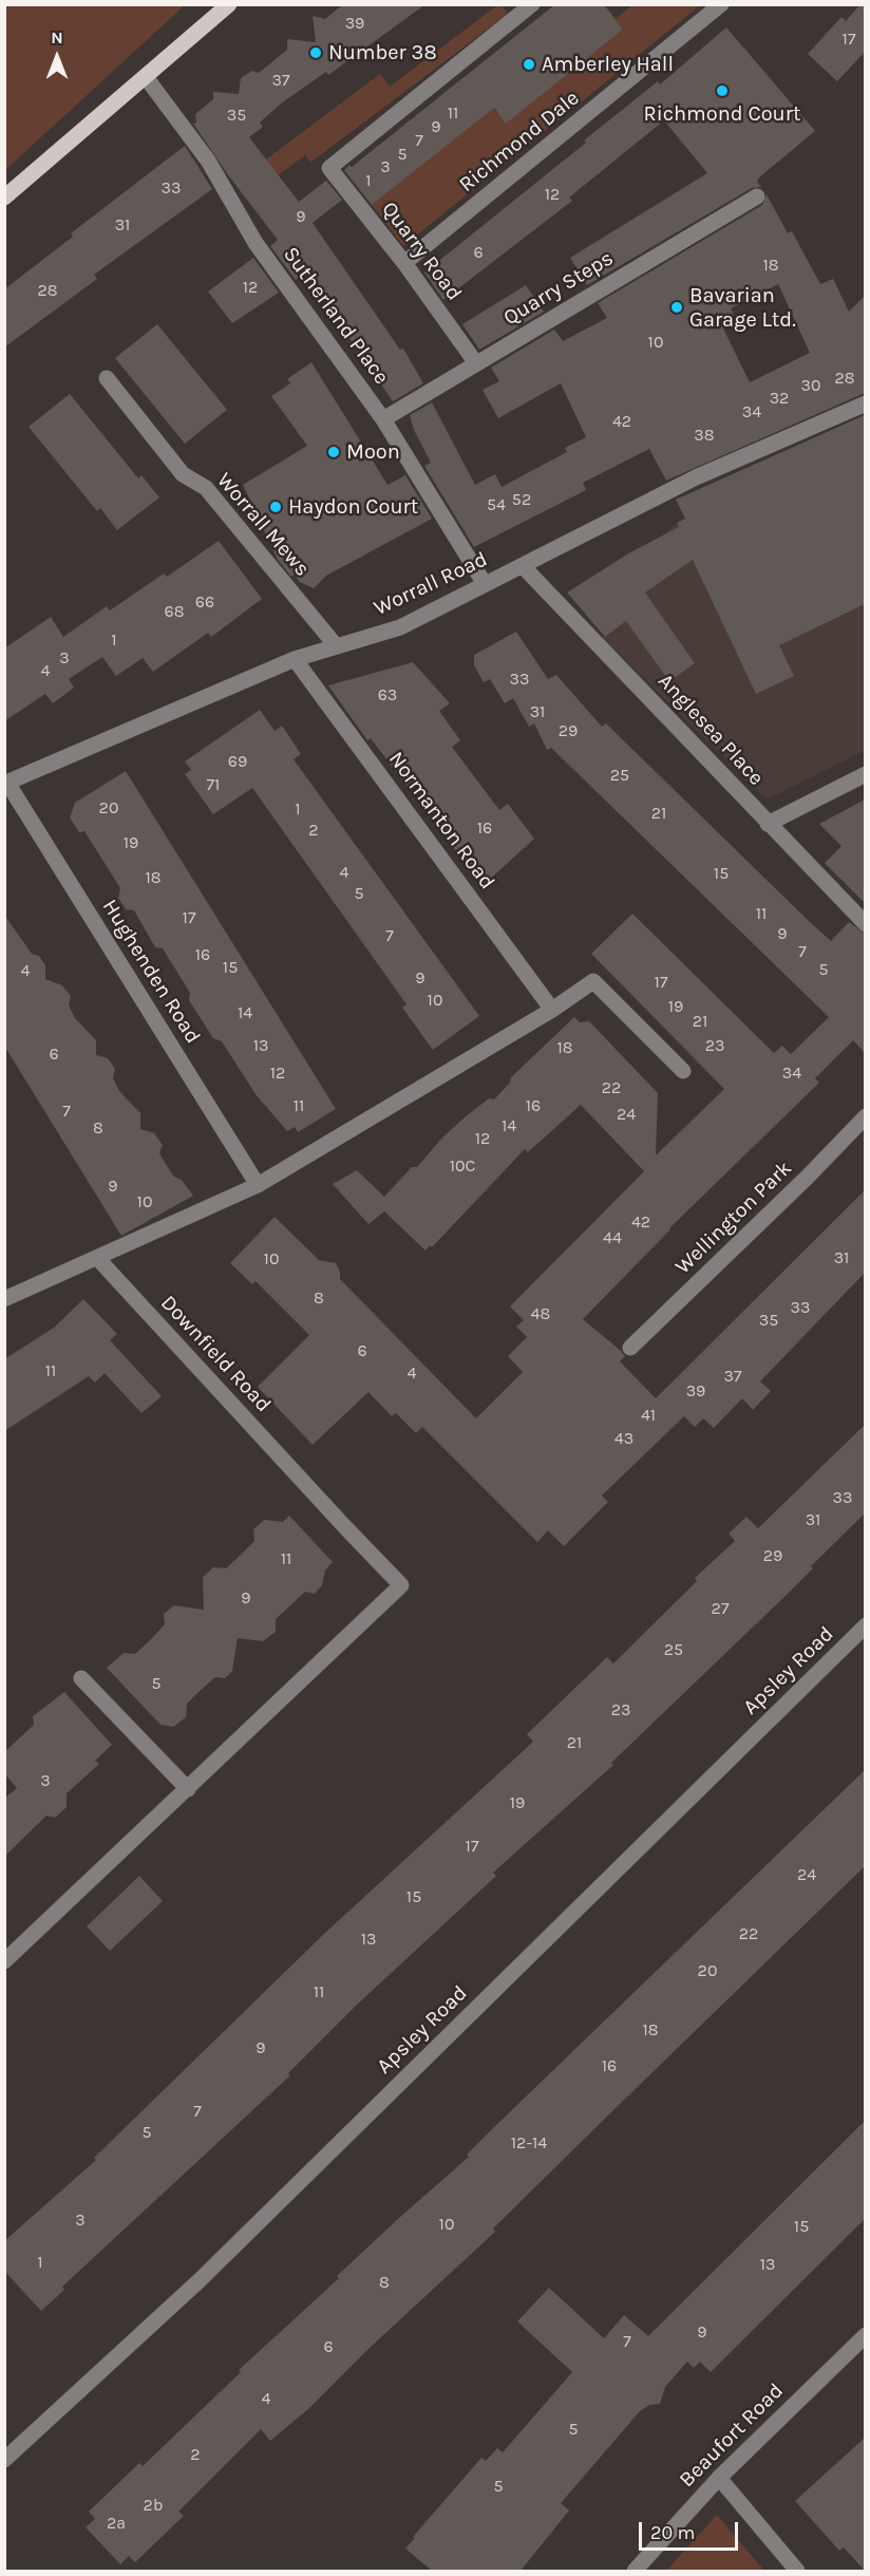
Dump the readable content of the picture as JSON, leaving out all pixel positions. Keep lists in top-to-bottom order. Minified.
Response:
{"streets":{"street":["Richmond Dale","Quarry Road","Quarry Steps","Sutherland Place","Worrall Mews","Worrall Road","Anglesea Place","Normanton Road","Hughenden Road","Wellington Park","Downfield Road","Apsley Road","Beaufort Road"]},"crossings":[["Richmond Dale","Quarry Road"],["Quarry Road","Quarry Steps"],["Quarry Steps","Sutherland Place"],["Sutherland Place","Worrall Road"],["Worrall Mews","Worrall Road"],["Worrall Road","Anglesea Place"],["Worrall Road","Normanton Road"],["Worrall Road","Hughenden Road"]],"places":["Number 38","Amberley Hall","Richmond Court","Bavarian Garage Ltd.","Moon","Haydon Court"],"house_numbers":["39","17","37","11","35","9","7","5","3","1","33","12","9","31","6","18","12","28","10","28","30","32","34","42","38","52","54","66","68","1","3","4","33","63","31","29","69","25","71","20","1","21","16","2","19","4","15","18","5","11","17","9","7","7","16","15","5","4","9","17","10","19","14","21","13","23","18","6","12","34","22","11","16","7","24","14","8","12","10C","9","10","42","44","31","10","8","33","48","35","6","11","4","37","39","41","43","33","31","29","11","9","27","25","5","23","21","3","19","17","24","15","22","13","20","11","18","9","16","7","5","12-14","3","10","15","1","13","8","9","7","6","4","5","2","5","2b","2a"],"scale_bar":"20 m","north":"top"}
